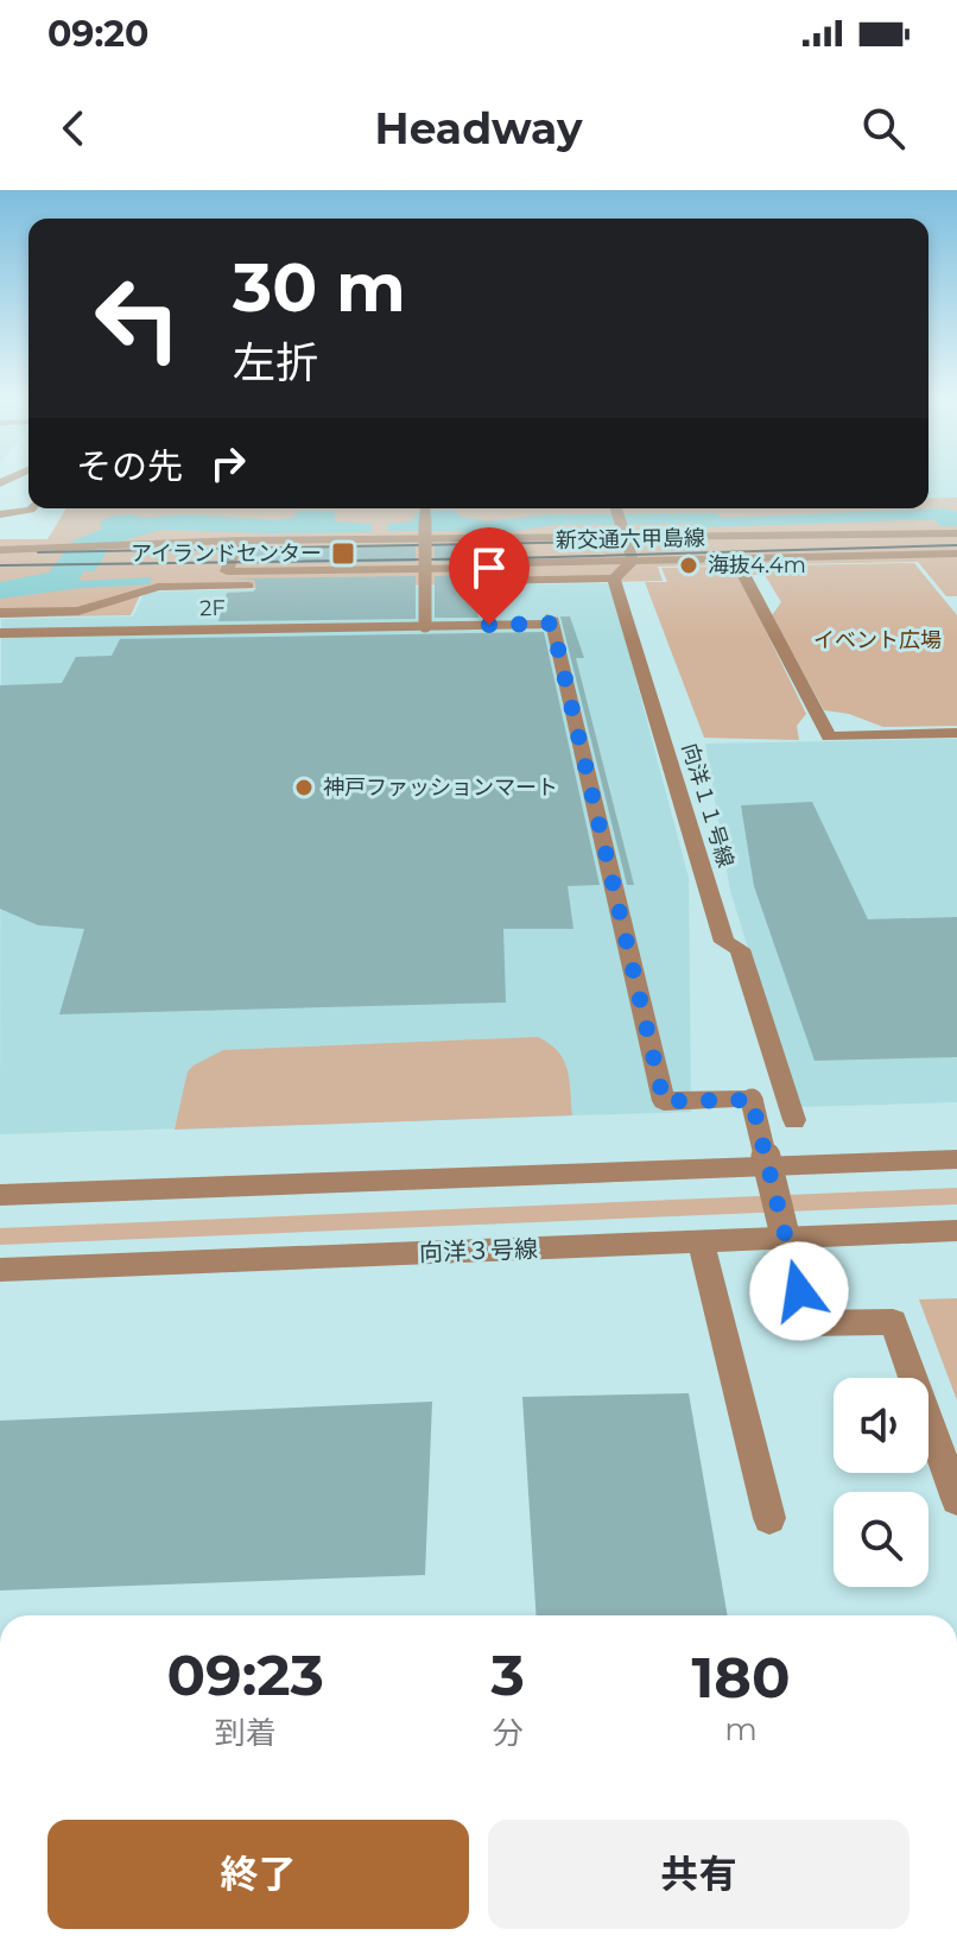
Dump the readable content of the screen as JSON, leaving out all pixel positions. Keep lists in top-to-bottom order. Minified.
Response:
{"streets":{"street":["新交通六甲島線","2F","向洋１１号線","向洋３号線"]},"parks":["イベント広場"],"places":{"transit":["アイランドセンター"],"other":["海抜4.4m","神戸ファッションマート"]},"page":{"status":"09:20","header":"Headway","turn":["30 m","左折"],"then":"その先","eta":["09:23","到着","3","分","180","m"],"buttons":["終了","共有"]}}
